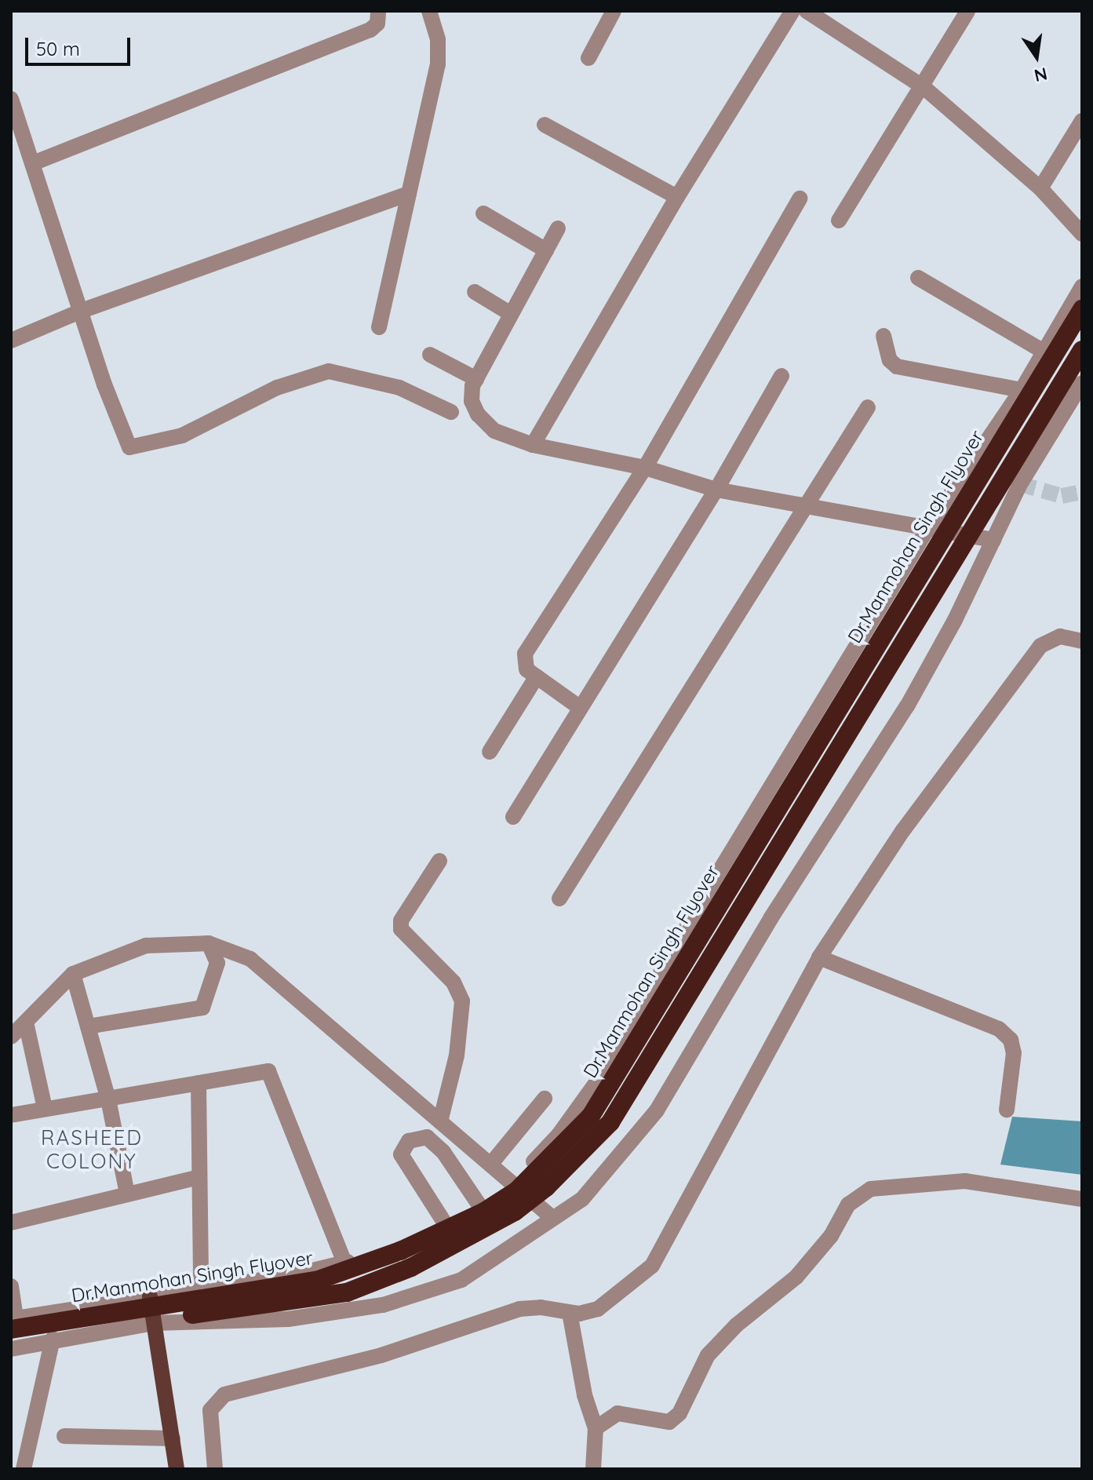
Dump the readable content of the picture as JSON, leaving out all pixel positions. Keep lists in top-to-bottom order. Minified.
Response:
{"streets":{"highway":["Dr.Manmohan Singh Flyover"]},"districts":["RASHEED COLONY"],"scale_bar":"50 m","north":"bottom"}
